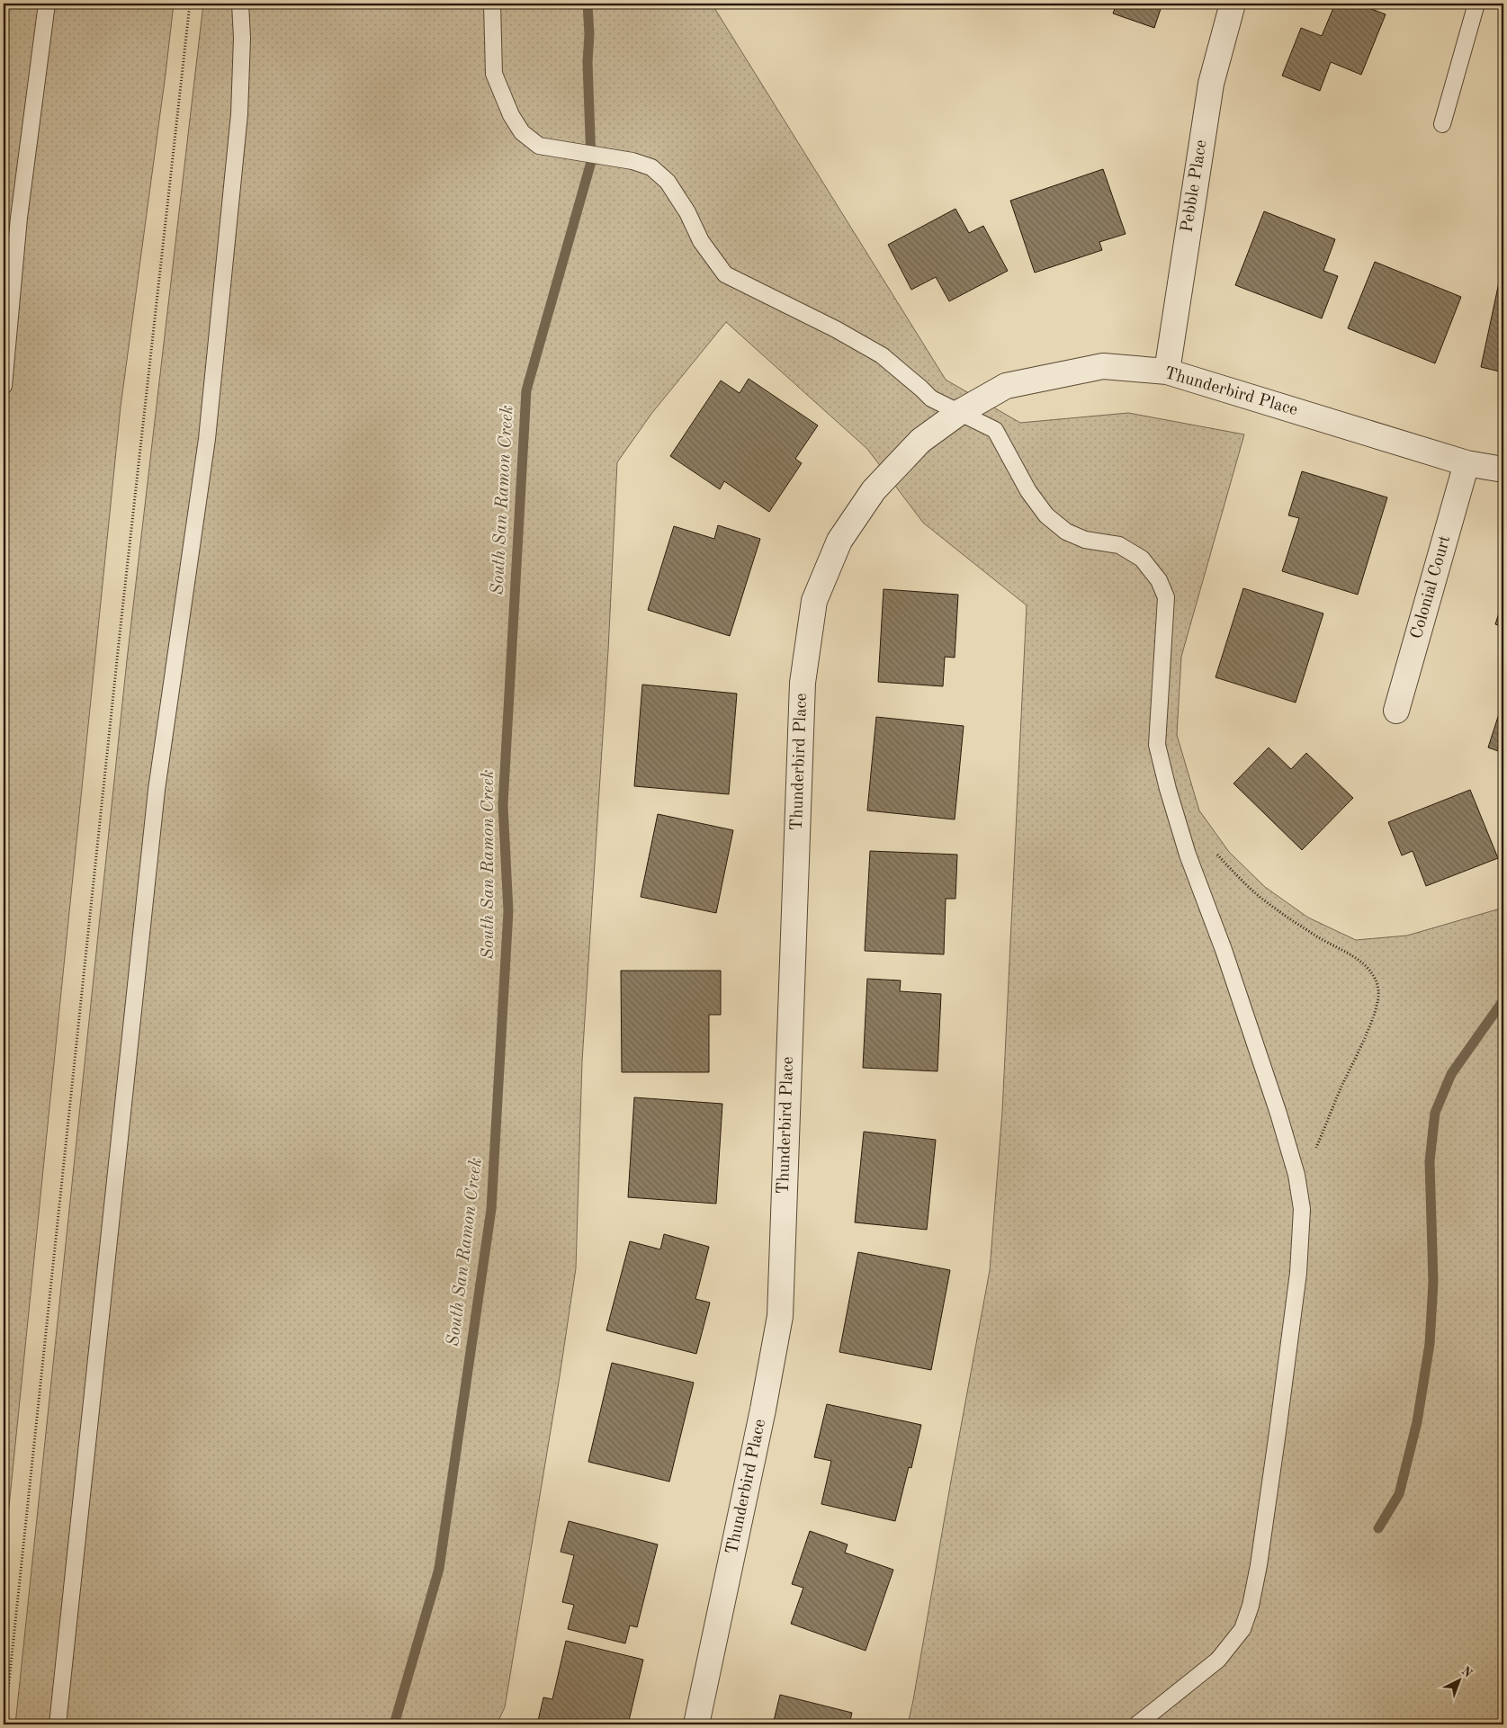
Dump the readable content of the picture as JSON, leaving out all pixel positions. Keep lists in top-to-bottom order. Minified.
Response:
{"streets":{"street":["Pebble Place","Thunderbird Place","Colonial Court"]},"crossings":[["Pebble Place","Thunderbird Place"],["Thunderbird Place","Colonial Court"]],"water":["South San Ramon Creek"],"north":"top right"}
